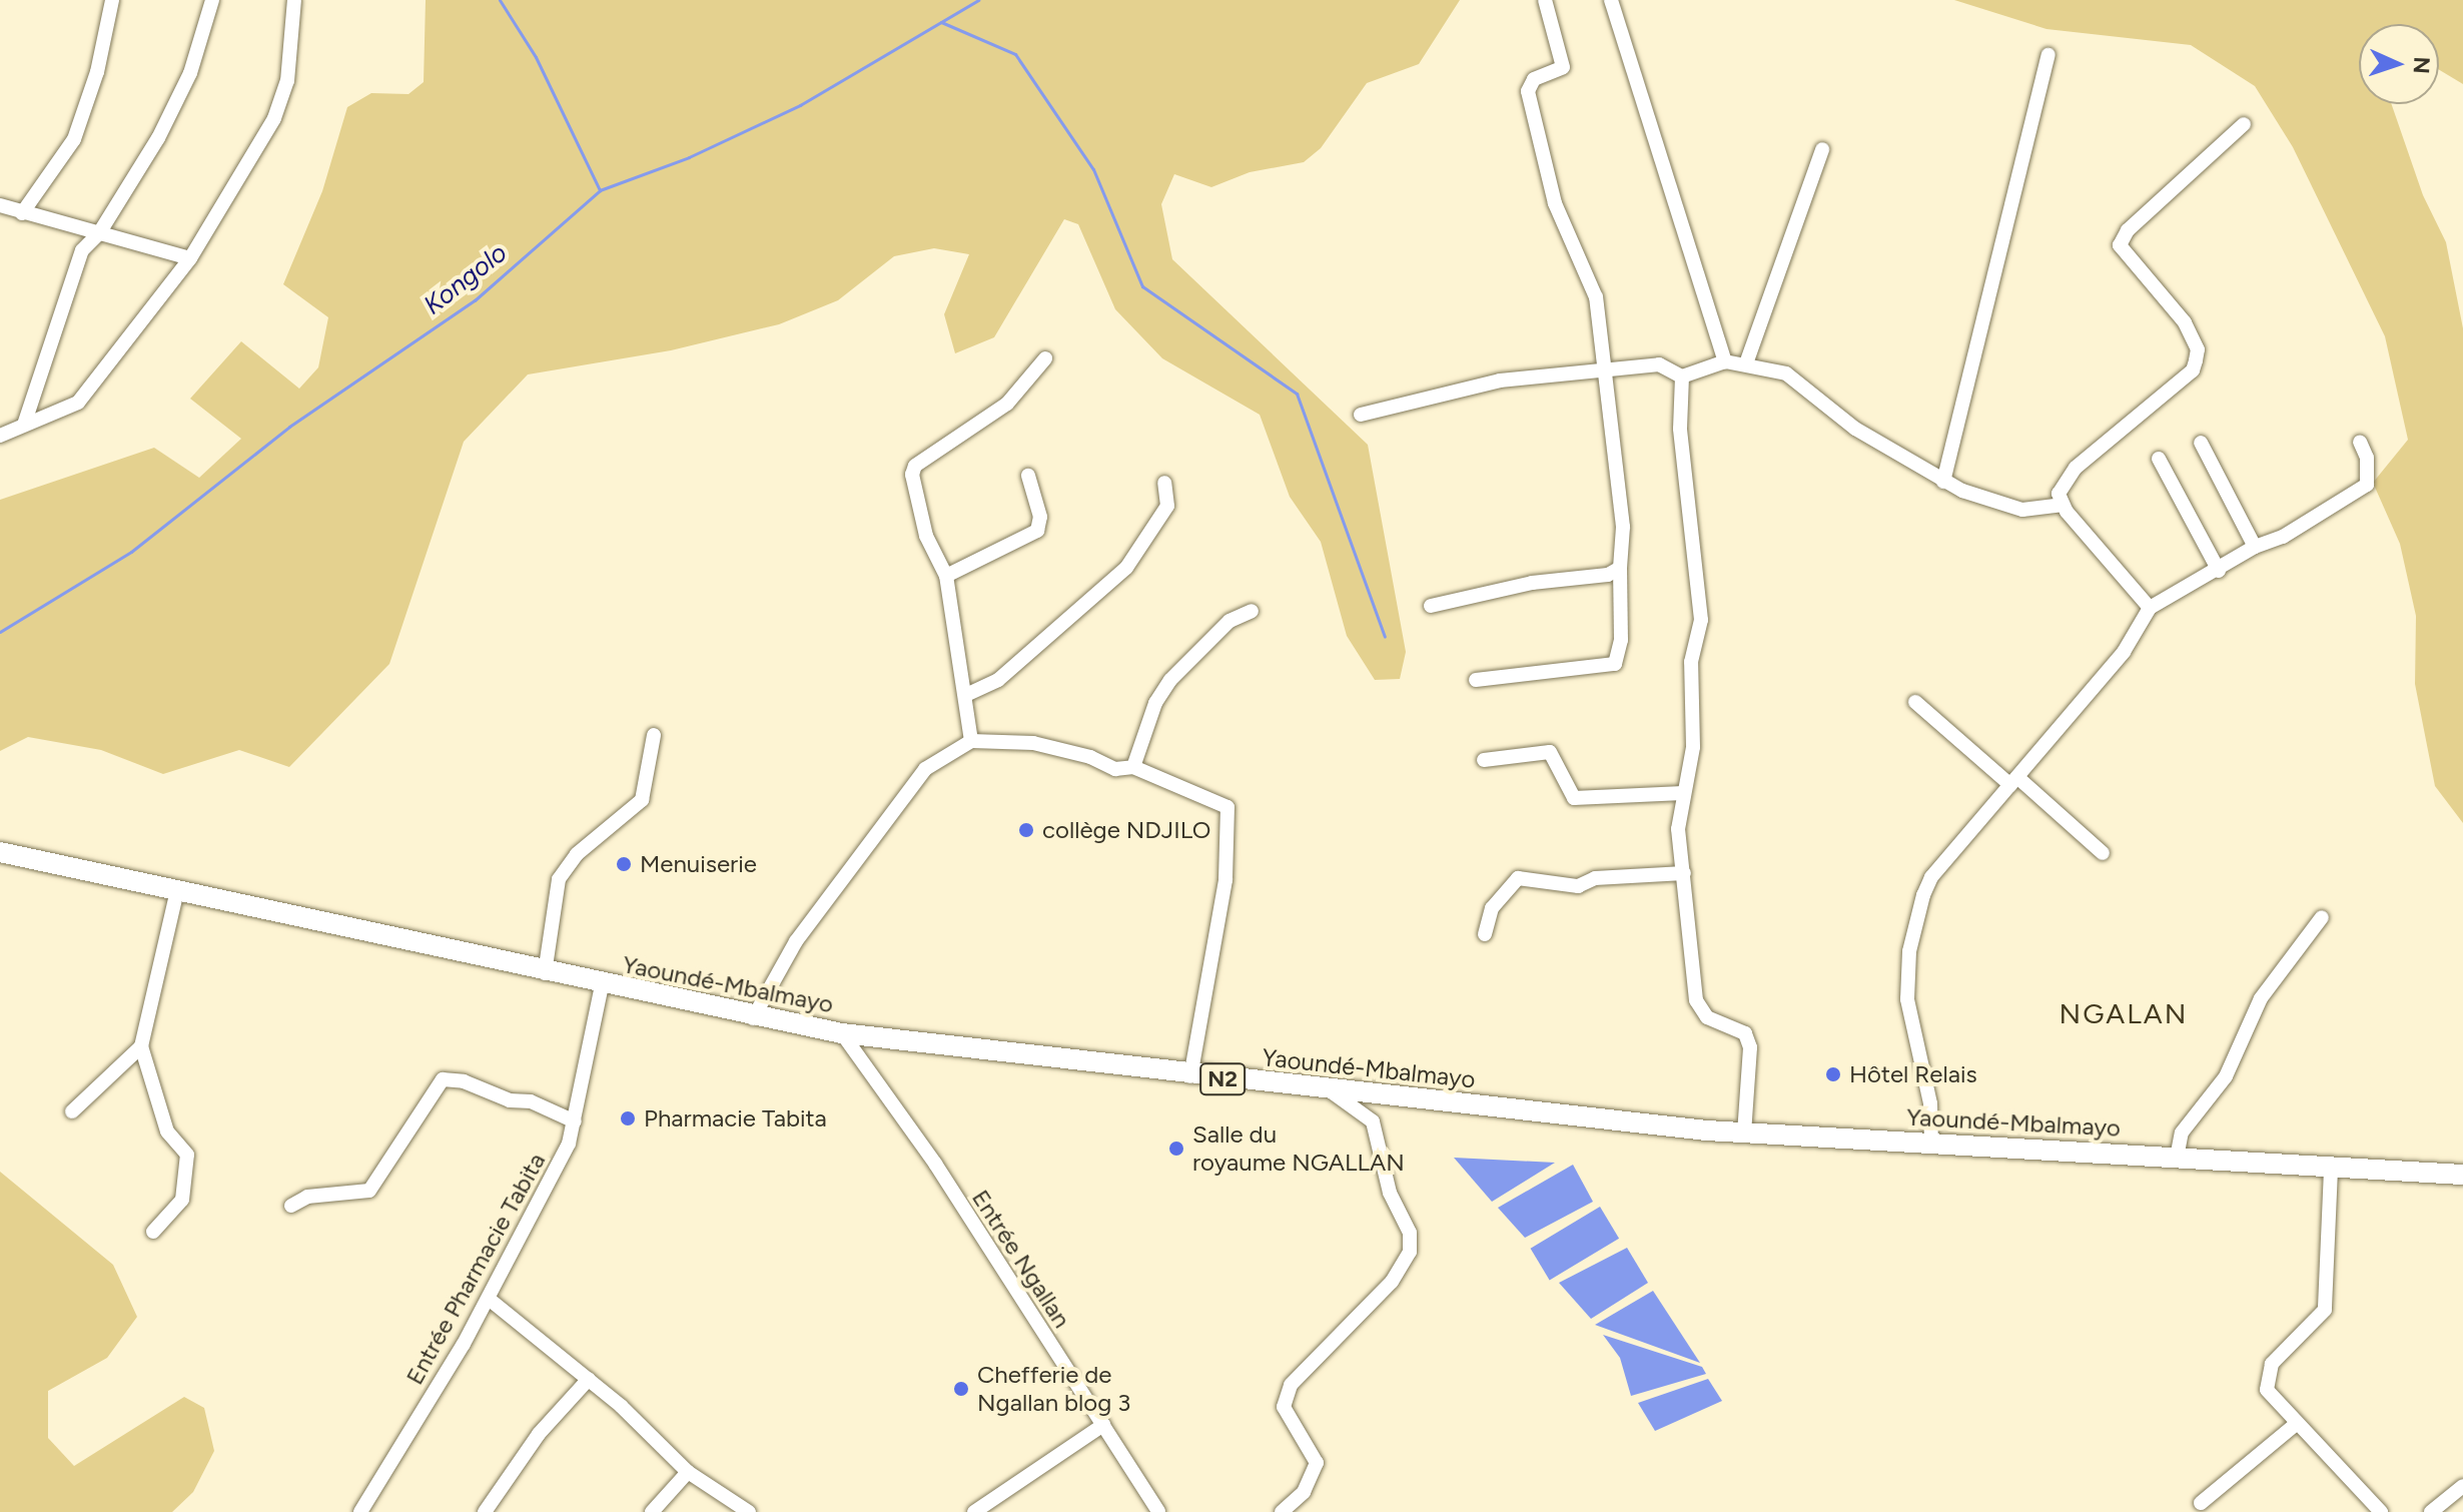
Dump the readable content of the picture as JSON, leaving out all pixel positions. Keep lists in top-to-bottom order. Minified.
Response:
{"streets":{"highway":["Yaoundé-Mbalmayo","N2"],"street":["Entrée Ngallan","Entrée Pharmacie Tabita"]},"crossings":[["Yaoundé-Mbalmayo","Entrée Ngallan"],["Yaoundé-Mbalmayo","Entrée Pharmacie Tabita"]],"districts":["NGALAN"],"water":["Kongolo"],"places":["collège NDJILO","Menuiserie","Hôtel Relais","Pharmacie Tabita","Salle du royaume NGALLAN","Chefferie de Ngallan blog 3"],"north":"right"}
